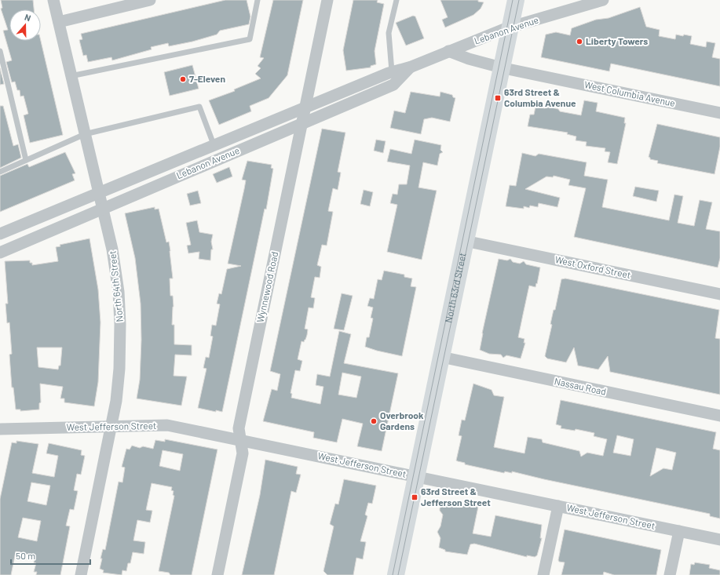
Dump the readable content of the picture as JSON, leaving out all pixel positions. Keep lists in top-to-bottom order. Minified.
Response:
{"streets":{"main road":["North 63rd Street"],"street":["Lebanon Avenue","West Columbia Avenue","West Oxford Street","North 64th Street","Wynnewood Road","Nassau Road","West Jefferson Street"]},"crossings":[["Lebanon Avenue","West Columbia Avenue"],["Lebanon Avenue","North 64th Street"],["Lebanon Avenue","Wynnewood Road"],["Lebanon Avenue","North 63rd Street"],["West Columbia Avenue","North 63rd Street"],["West Oxford Street","North 63rd Street"],["North 64th Street","West Jefferson Street"],["Wynnewood Road","West Jefferson Street"],["North 63rd Street","Nassau Road"],["North 63rd Street","West Jefferson Street"]],"places":{"other":["Liberty Towers","7-Eleven","Overbrook Gardens"],"transit":["63rd Street & Columbia Avenue","63rd Street & Jefferson Street"]},"scale_bar":"50 m","north":"top"}
